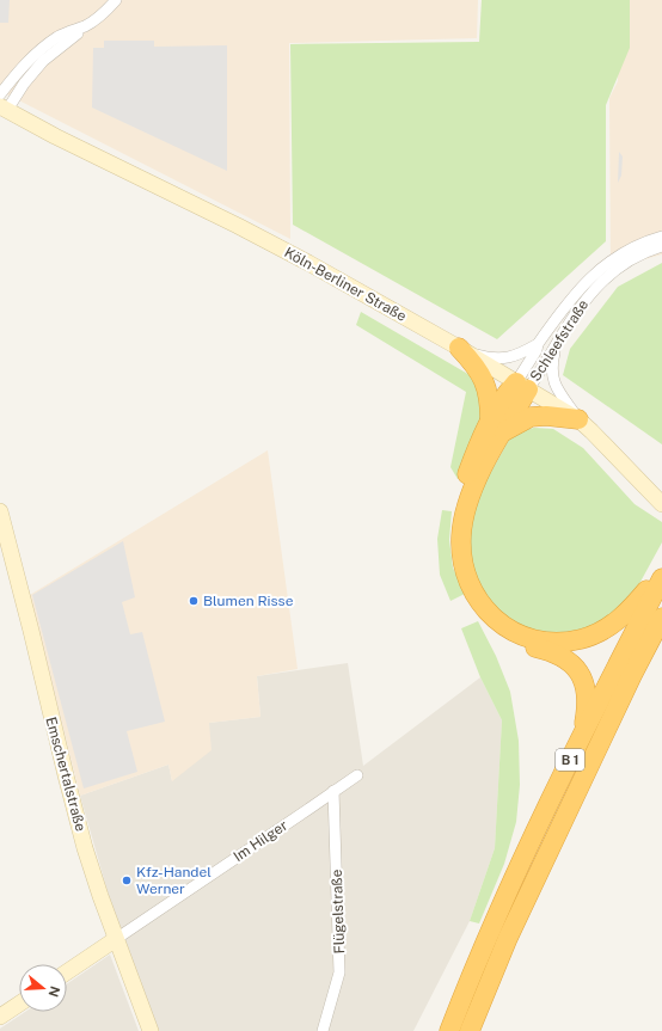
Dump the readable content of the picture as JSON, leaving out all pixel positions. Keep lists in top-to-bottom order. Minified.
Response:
{"streets":{"highway":["B 1"],"main road":["Köln-Berliner Straße","Emschertalstraße"],"street":["Schleefstraße","Im Hilger","Flügelstraße"]},"crossings":[["Köln-Berliner Straße","Schleefstraße"],["Emschertalstraße","Im Hilger"],["Im Hilger","Flügelstraße"]],"places":["Blumen Risse","Kfz-Handel Werner"],"north":"right"}
